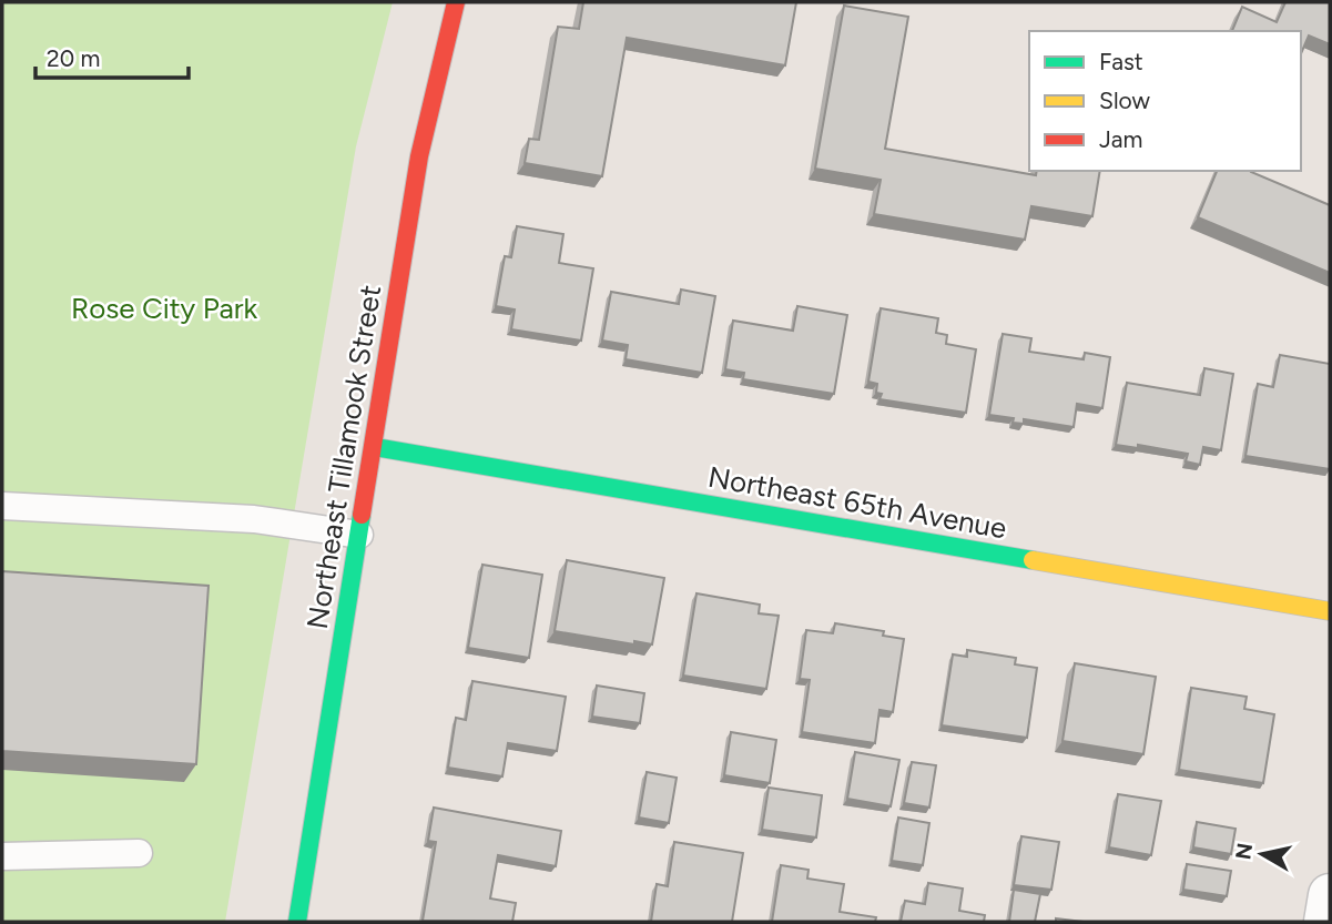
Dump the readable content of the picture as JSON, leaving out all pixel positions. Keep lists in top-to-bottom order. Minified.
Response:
{"streets":{"street":["Northeast Tillamook Street","Northeast 65th Avenue"]},"crossings":[["Northeast Tillamook Street","Northeast 65th Avenue"]],"parks":["Rose City Park"],"legend":["Fast","Slow","Jam"],"scale_bar":"20 m","north":"left"}
